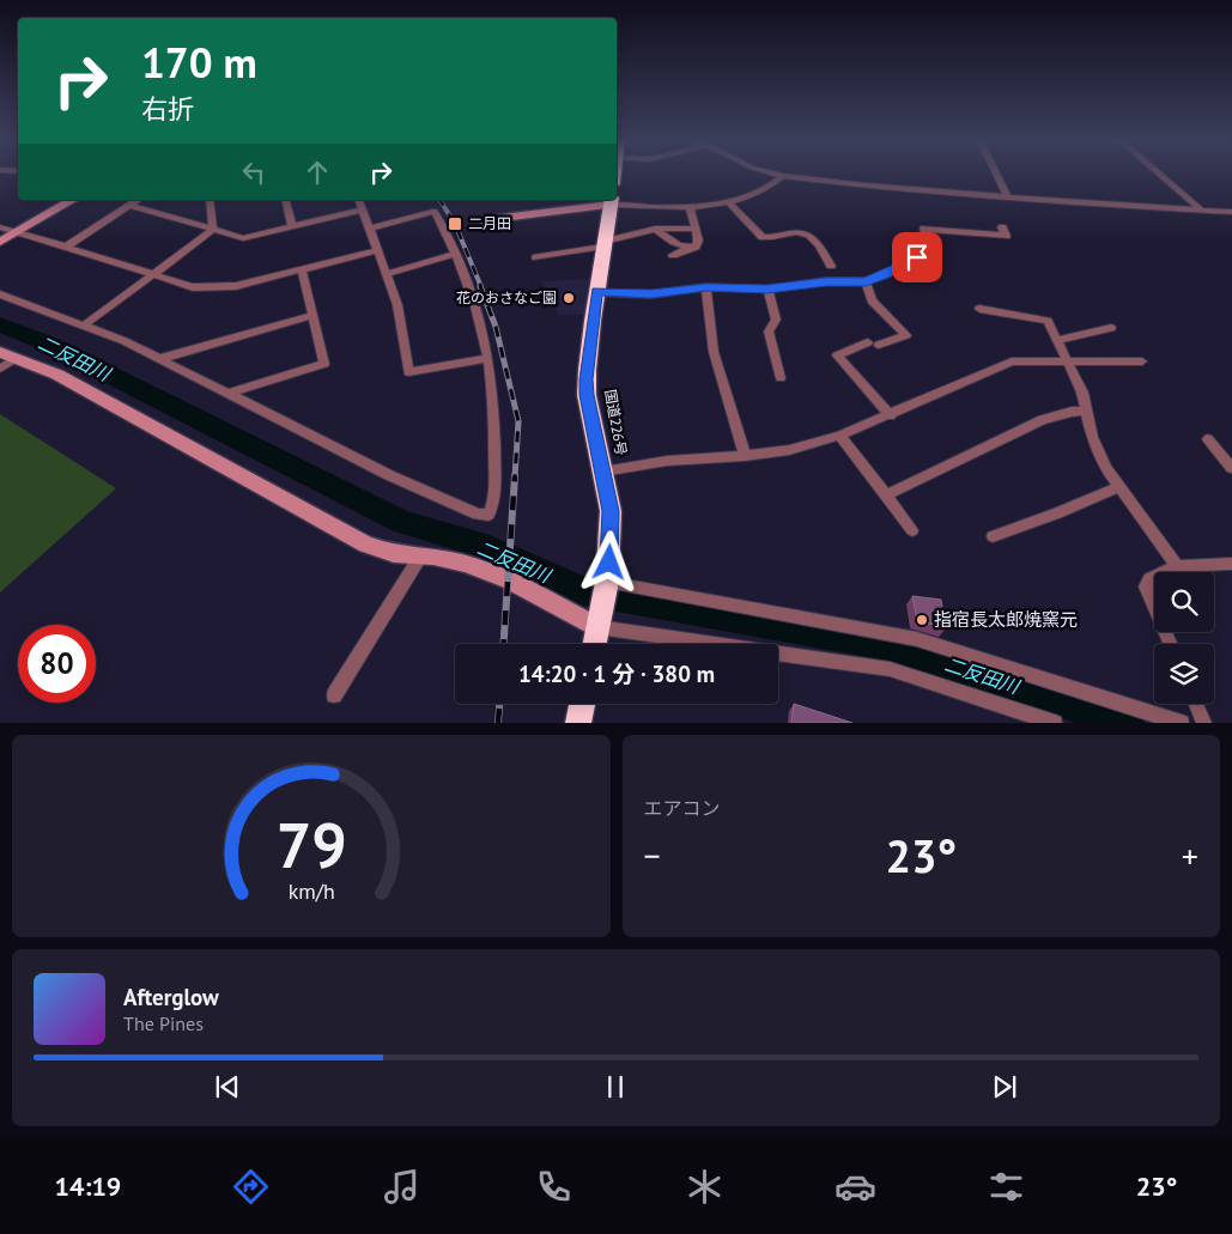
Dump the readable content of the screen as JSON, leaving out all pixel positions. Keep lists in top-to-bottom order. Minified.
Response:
{"streets":{"highway":["国道226号"]},"water":["二反田川"],"places":{"transit":["二月田"],"other":["花のおさなご園","指宿長太郎焼窯元"]},"page":{"turn":["170 m","右折"],"limit":"80","trip":"14:20 · 1 分 · 380 m","tile":"エアコン","heat":["−","23°","+"],"song":["Afterglow","The Pines"],"tabs":["14:19","23°"],"gauge":["79","km/h"]}}
